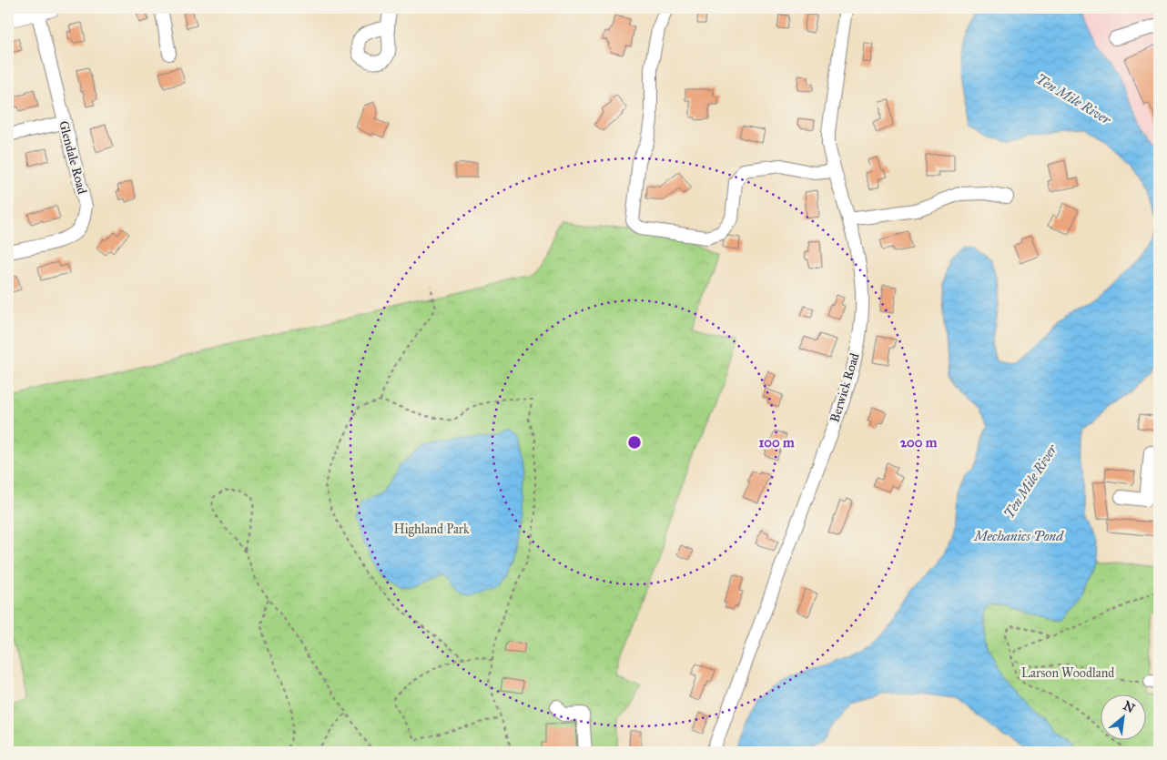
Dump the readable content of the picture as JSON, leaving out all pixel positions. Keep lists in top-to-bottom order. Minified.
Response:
{"streets":{"street":["Glendale Road","Berwick Road"]},"water":["Ten Mile River","Mechanics Pond"],"parks":["Highland Park","Larson Woodland"],"north":"top right","rings":["100 m","200 m"]}
